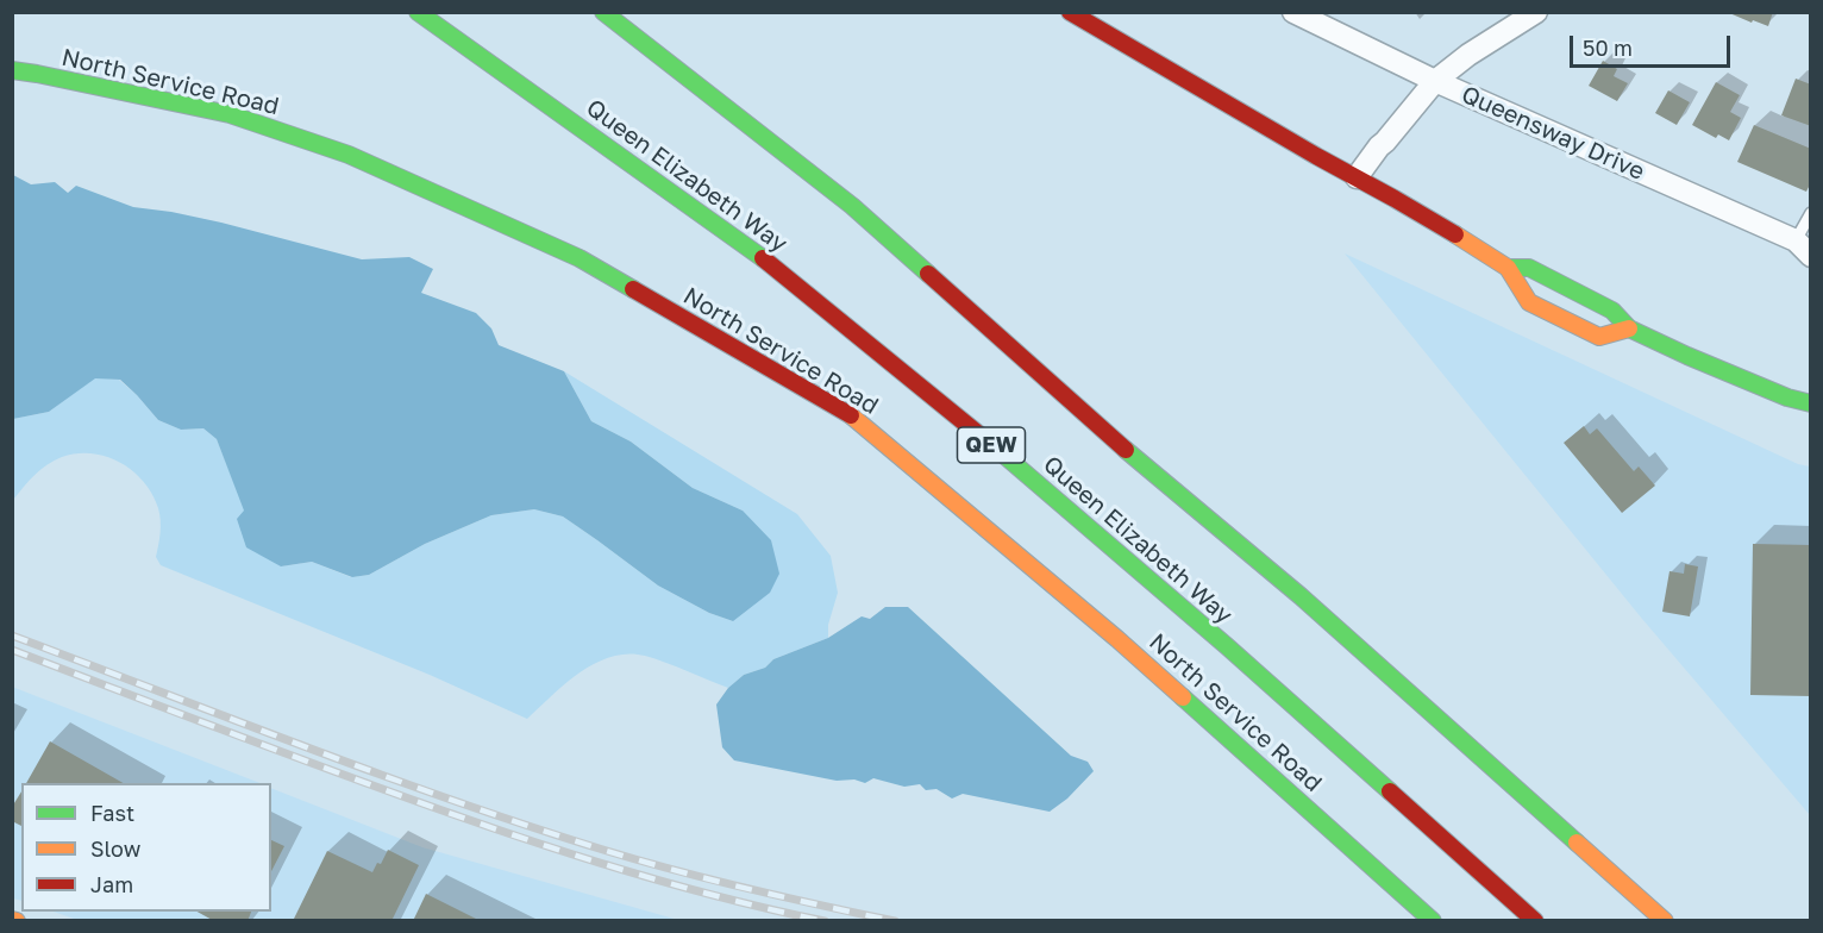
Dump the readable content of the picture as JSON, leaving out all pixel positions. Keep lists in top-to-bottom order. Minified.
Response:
{"streets":{"main road":["North Service Road","Queen Elizabeth Way","QEW"],"street":["Queensway Drive"]},"legend":["Fast","Slow","Jam"],"scale_bar":"50 m"}
